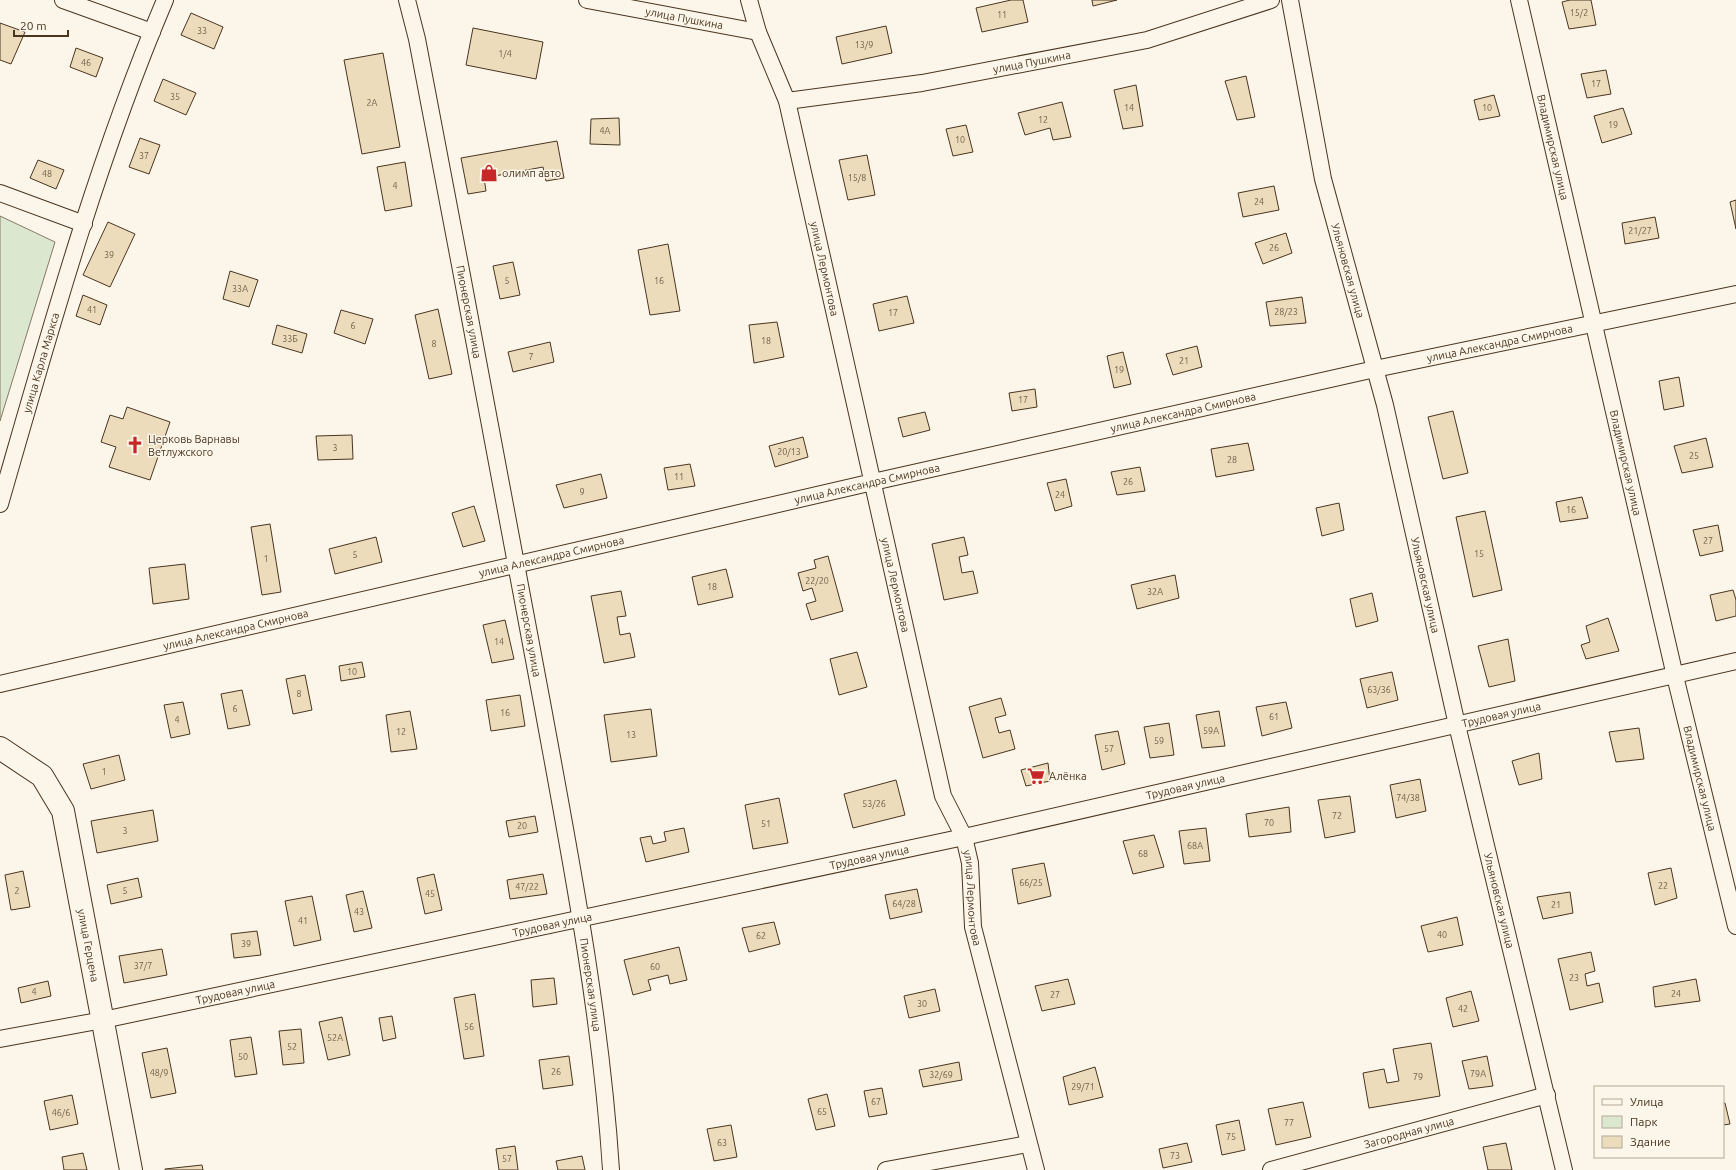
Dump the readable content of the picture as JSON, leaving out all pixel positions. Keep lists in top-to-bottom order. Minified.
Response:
{"streets":{"street":["улица Пушкина","Владимирская улица","улица Лермонтова","Ульяновская улица","Пионерская улица","улица Александра Смирнова","улица Карла Маркса","Трудовая улица","улица Герцена","Загородная улица"]},"crossings":[["улица Пушкина","улица Лермонтова"],["Владимирская улица","улица Александра Смирнова"],["Владимирская улица","Трудовая улица"],["улица Лермонтова","улица Александра Смирнова"],["улица Лермонтова","Трудовая улица"],["Ульяновская улица","улица Александра Смирнова"],["Ульяновская улица","Трудовая улица"],["Ульяновская улица","Загородная улица"],["Пионерская улица","улица Александра Смирнова"],["Пионерская улица","Трудовая улица"],["Трудовая улица","улица Герцена"]],"places":{"shop":["олимп авто"],"church":["Церковь Варнавы Ветлужского"],"supermarket":["Алёнка"]},"house_numbers":["15/2","11","33","13/9","1/4","46","17","35","2А","14","10","12","19","4А","10","37","48","15/8","4","24","21/27","26","39","5","16","33А","41","28/23","17","6","33Б","18","8","7","21","19","17","3","20/13","25","28","11","26","9","24","16","27","15","5","1","22/20","18","32А","14","10","63/36","8","6","16","61","4","59А","12","13","59","57","1","74/38","53/26","72","70","51","20","3","68А","68","66/25","22","47/22","2","5","45","64/28","21","43","41","40","62","39","37/7","60","23","4","24","27","30","42","56","52А","52","50","26","48/9","79А","32/69","79","29/71","67","65","46/6","77","75","63","73","57"],"legend":["Улица","Парк","Здание"],"scale_bar":"20 m"}
